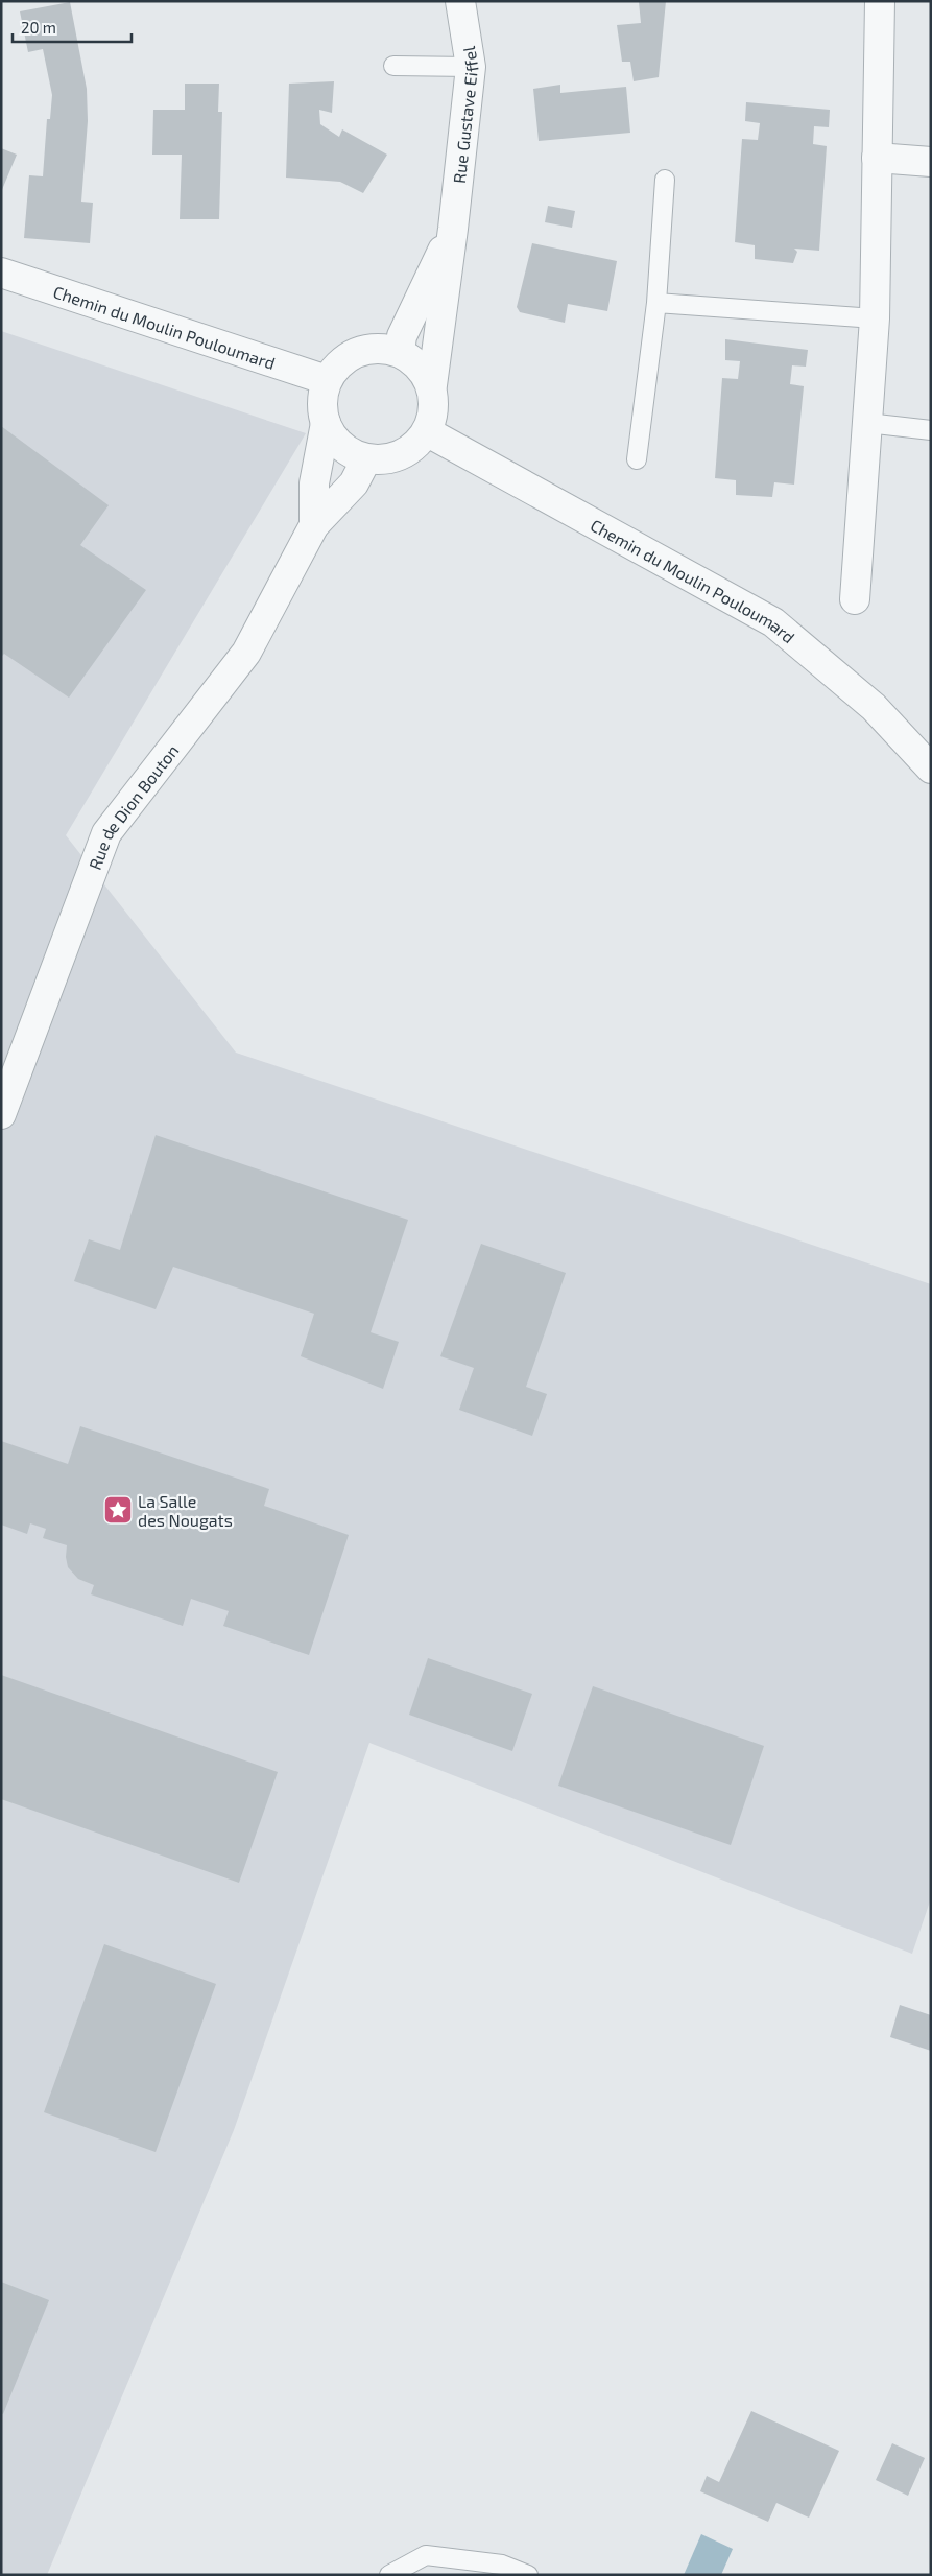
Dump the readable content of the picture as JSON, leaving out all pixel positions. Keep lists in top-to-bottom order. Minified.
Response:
{"streets":{"street":["Rue Gustave Eiffel","Chemin du Moulin Pouloumard","Rue de Dion Bouton"]},"crossings":[["Rue Gustave Eiffel","Chemin du Moulin Pouloumard"],["Rue Gustave Eiffel","Rue de Dion Bouton"],["Chemin du Moulin Pouloumard","Rue de Dion Bouton"]],"places":{"place":["La Salle des Nougats"]},"scale_bar":"20 m"}
